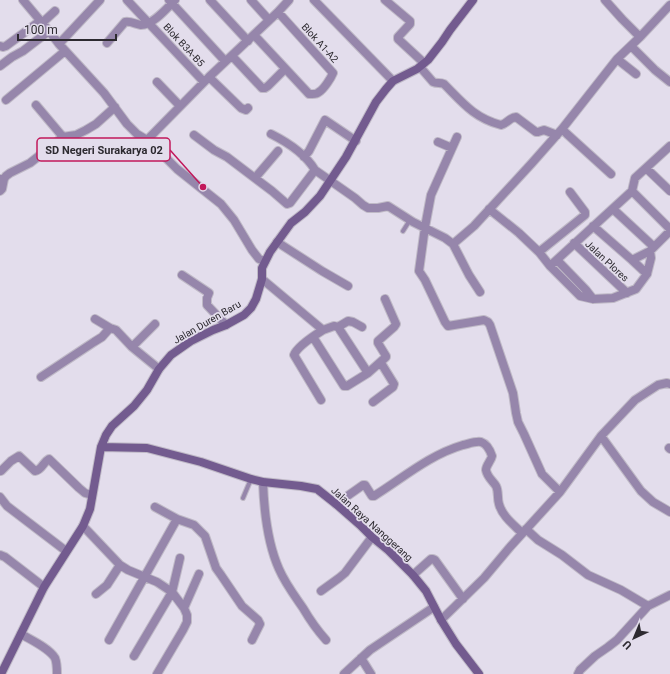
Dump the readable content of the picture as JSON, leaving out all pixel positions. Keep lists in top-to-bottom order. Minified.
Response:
{"streets":{"street":["Blok A1-A2","Blok B3A-B5","Jalan Plores","Jalan Duren Baru","Jalan Raya Nanggerang"]},"crossings":[["Jalan Duren Baru","Jalan Raya Nanggerang"]],"places":["SD Negeri Surakarya 02"],"scale_bar":"100 m","north":"bottom left"}
